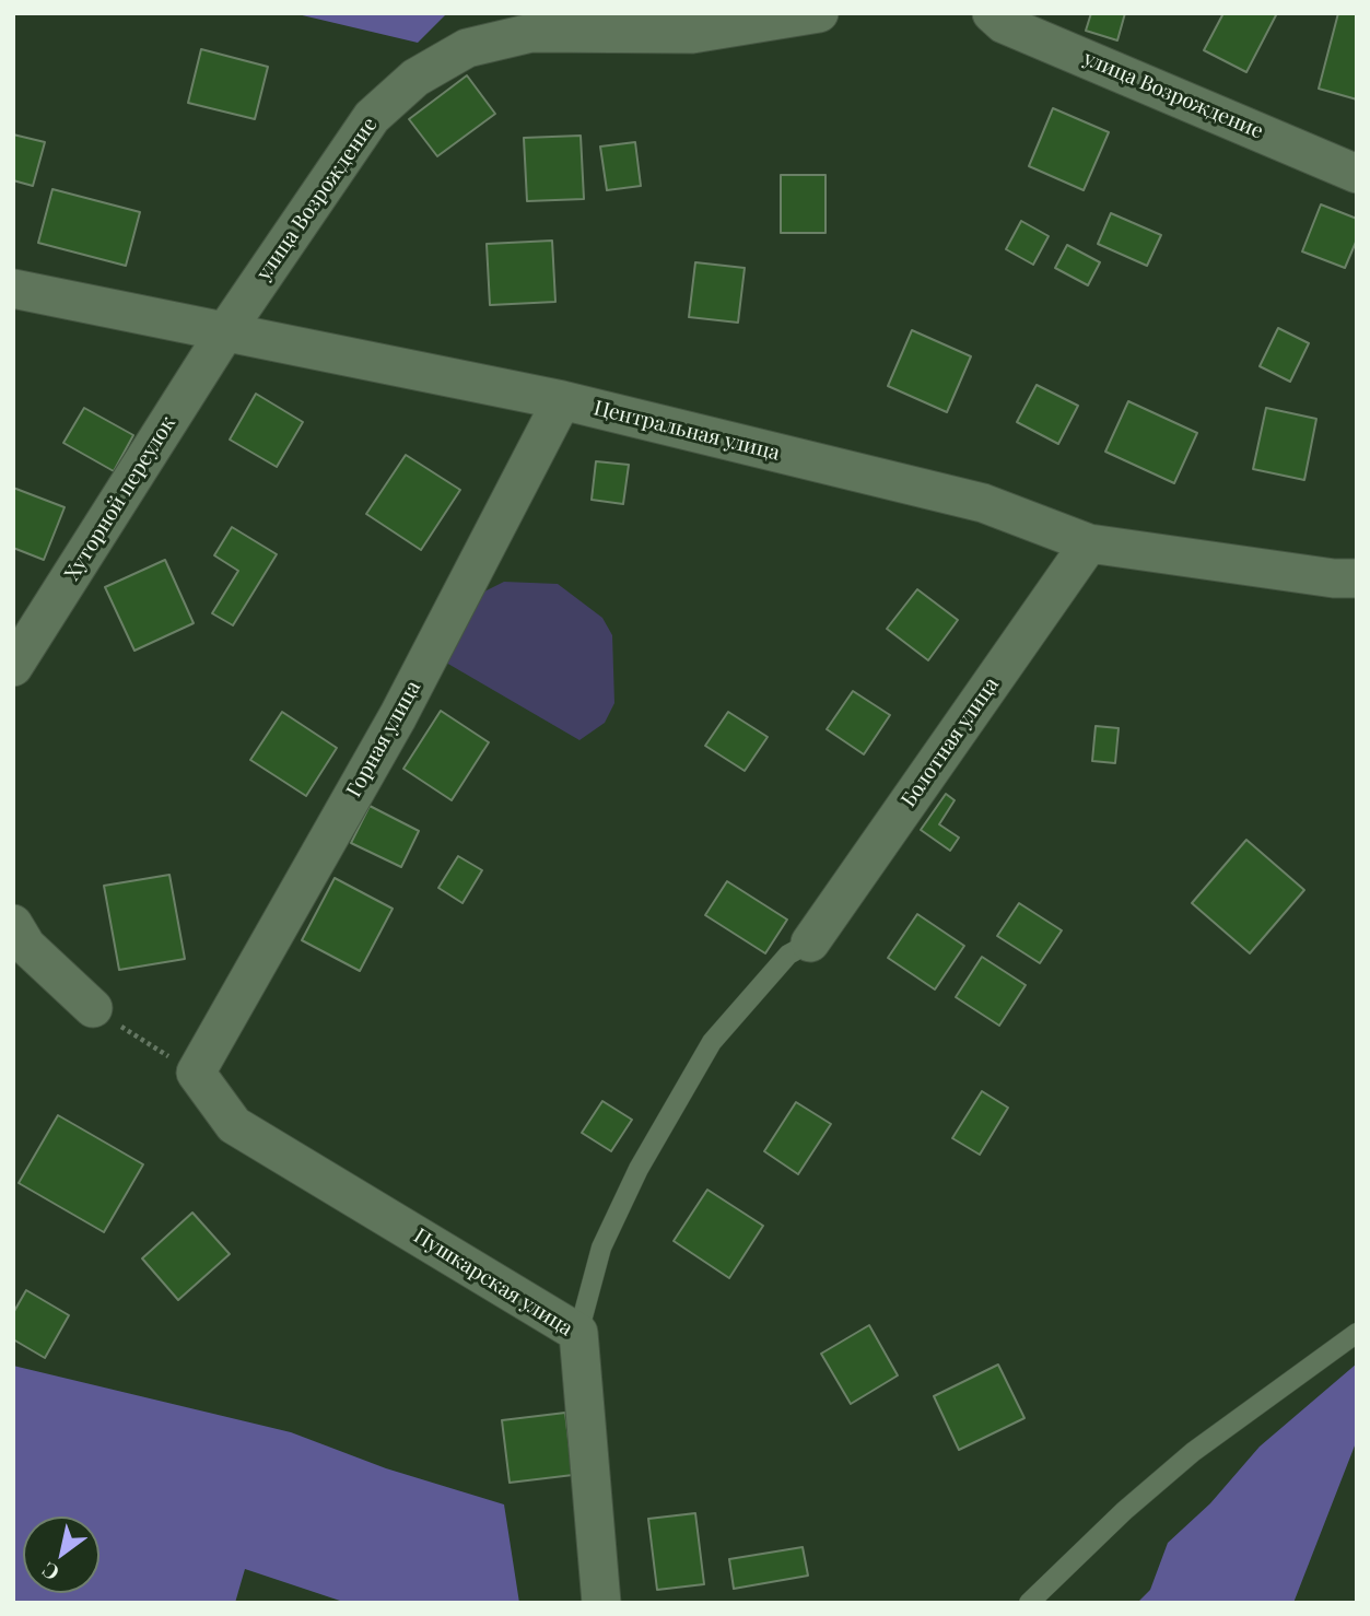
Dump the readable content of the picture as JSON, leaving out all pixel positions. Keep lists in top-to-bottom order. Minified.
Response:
{"streets":{"street":["улица Возрождение","Центральная улица","Хуторной переулок","Горная улица","Болотная улица","Пушкарская улица"]},"crossings":[["улица Возрождение","Центральная улица"],["улица Возрождение","Хуторной переулок"],["Центральная улица","Хуторной переулок"],["Центральная улица","Горная улица"],["Центральная улица","Болотная улица"],["Горная улица","Пушкарская улица"]],"north":"bottom left"}
